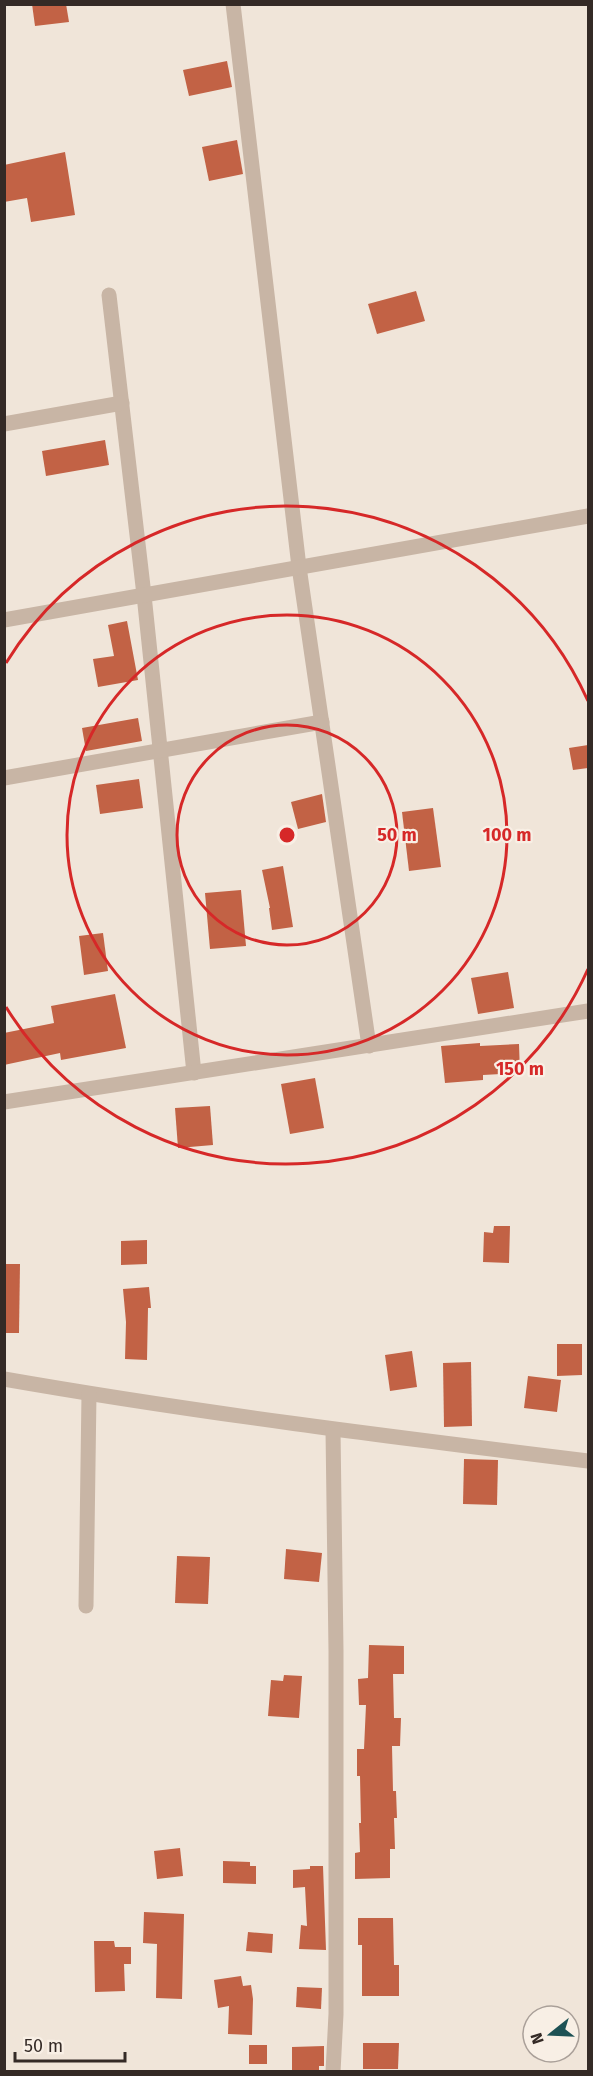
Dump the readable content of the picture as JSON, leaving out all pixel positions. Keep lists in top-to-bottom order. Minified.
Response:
{"scale_bar":"50 m","north":"left","rings":["50 m","100 m","150 m"]}
